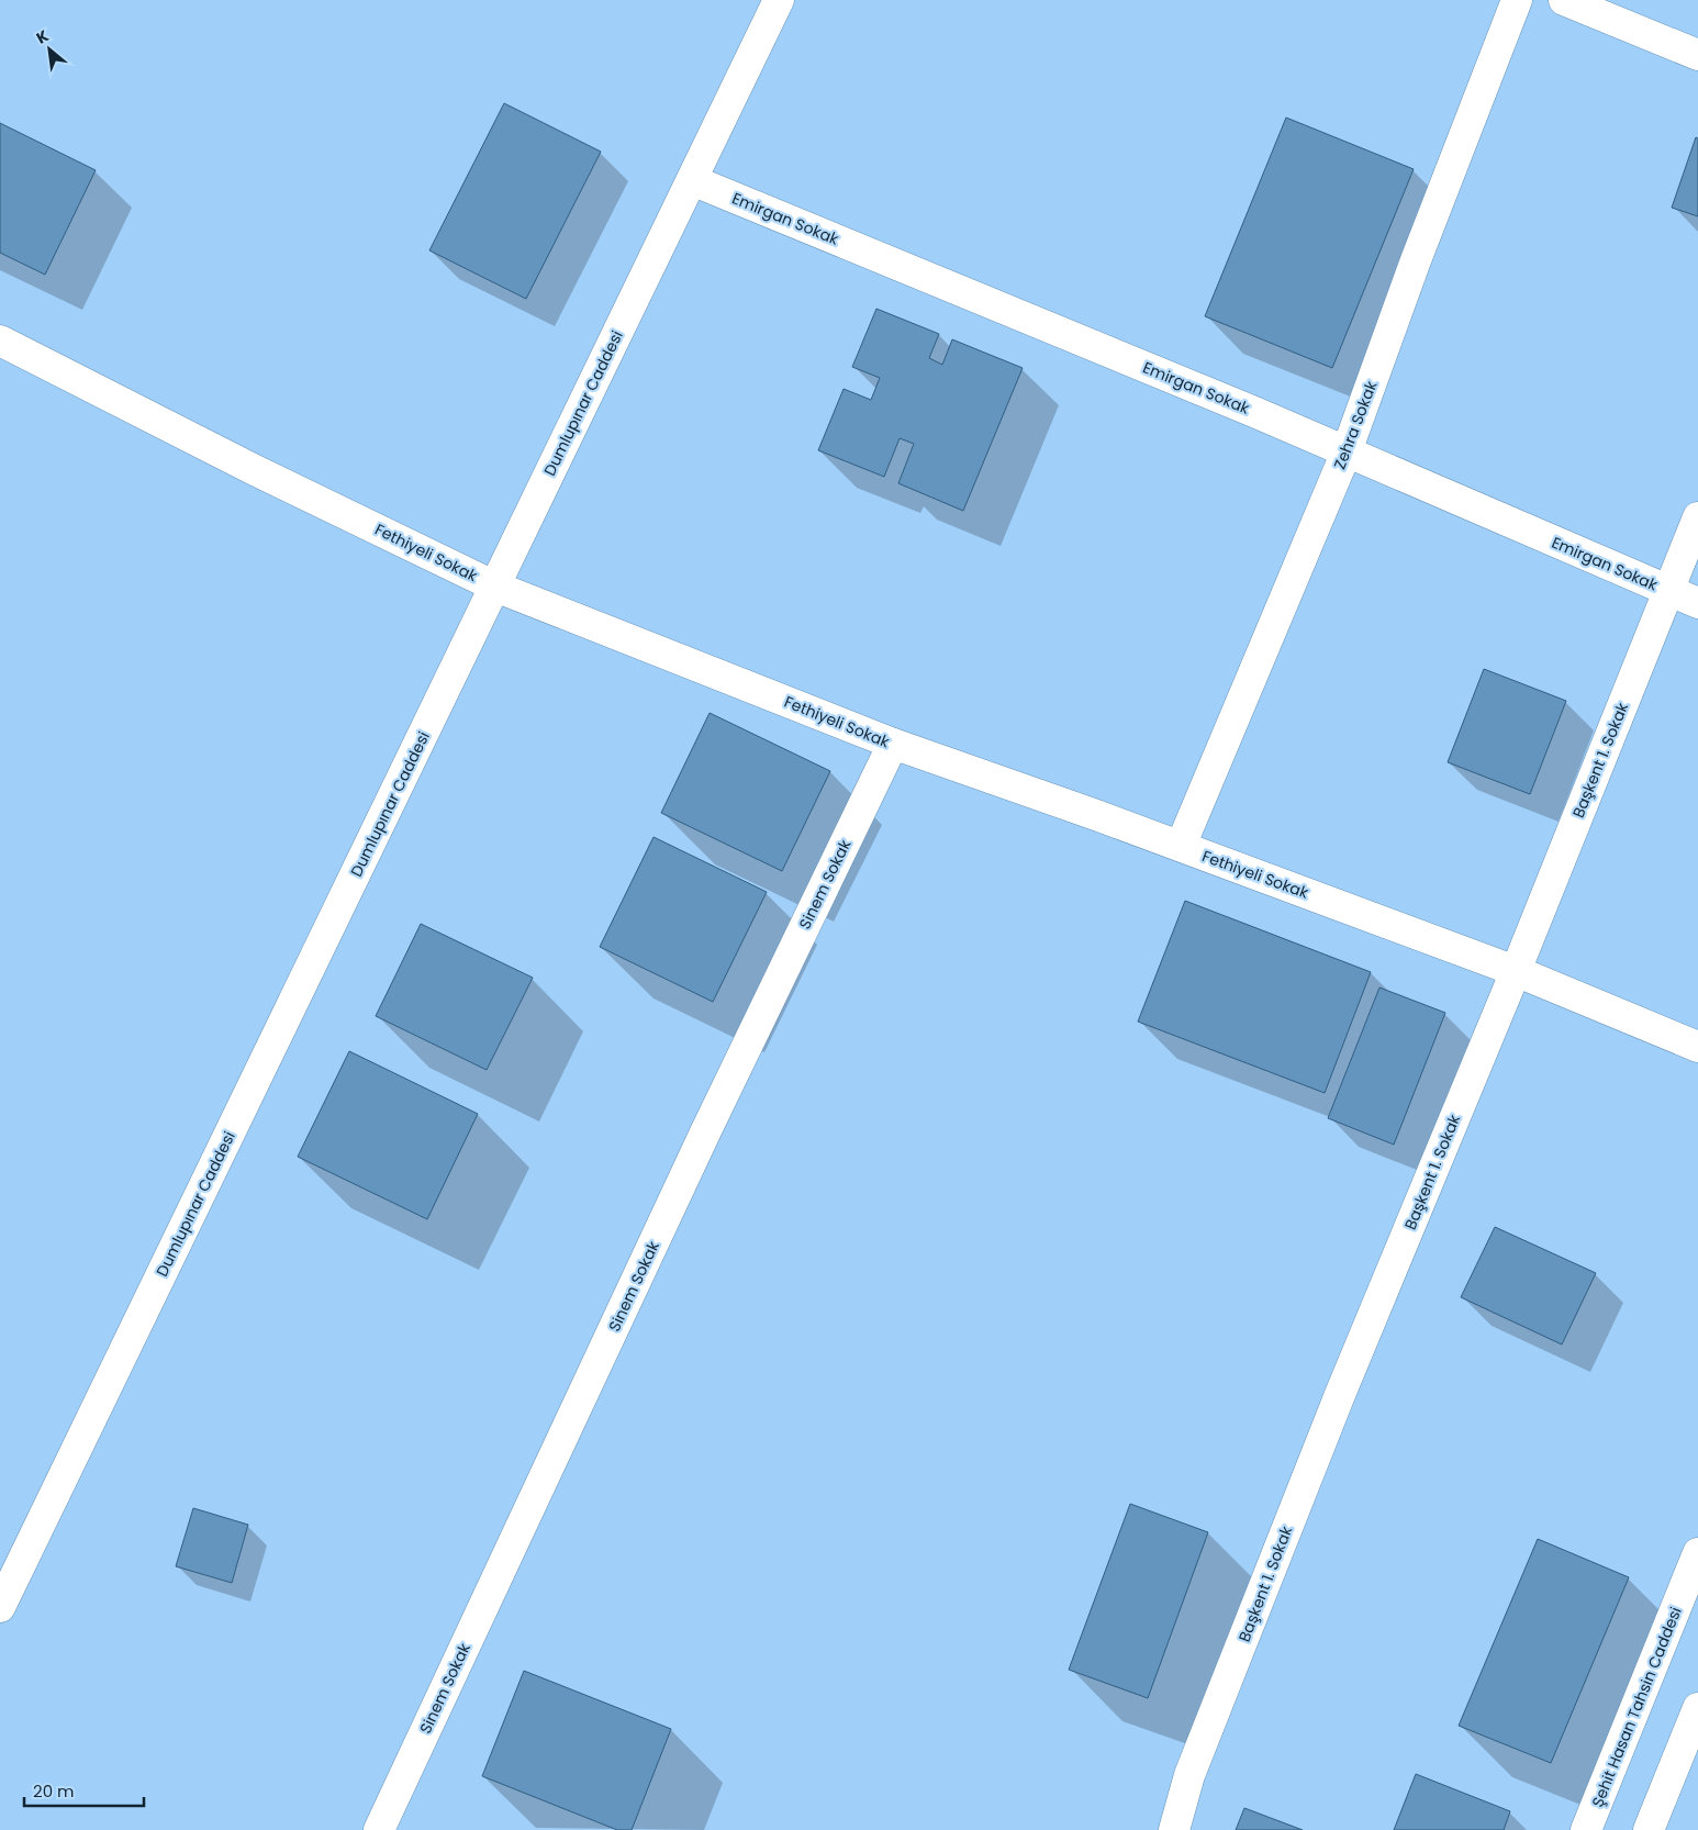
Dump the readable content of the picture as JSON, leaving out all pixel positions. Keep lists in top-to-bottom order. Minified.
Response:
{"streets":{"street":["Emirgan Sokak","Dumlupınar Caddesi","Zehra Sokak","Fethiyeli Sokak","Başkent 1. Sokak","Sinem Sokak","Şehit Hasan Tahsin Caddesi"]},"crossings":[["Emirgan Sokak","Dumlupınar Caddesi"],["Emirgan Sokak","Zehra Sokak"],["Emirgan Sokak","Başkent 1. Sokak"],["Dumlupınar Caddesi","Fethiyeli Sokak"],["Zehra Sokak","Fethiyeli Sokak"],["Fethiyeli Sokak","Başkent 1. Sokak"],["Fethiyeli Sokak","Sinem Sokak"]],"scale_bar":"20 m","north":"top left"}
